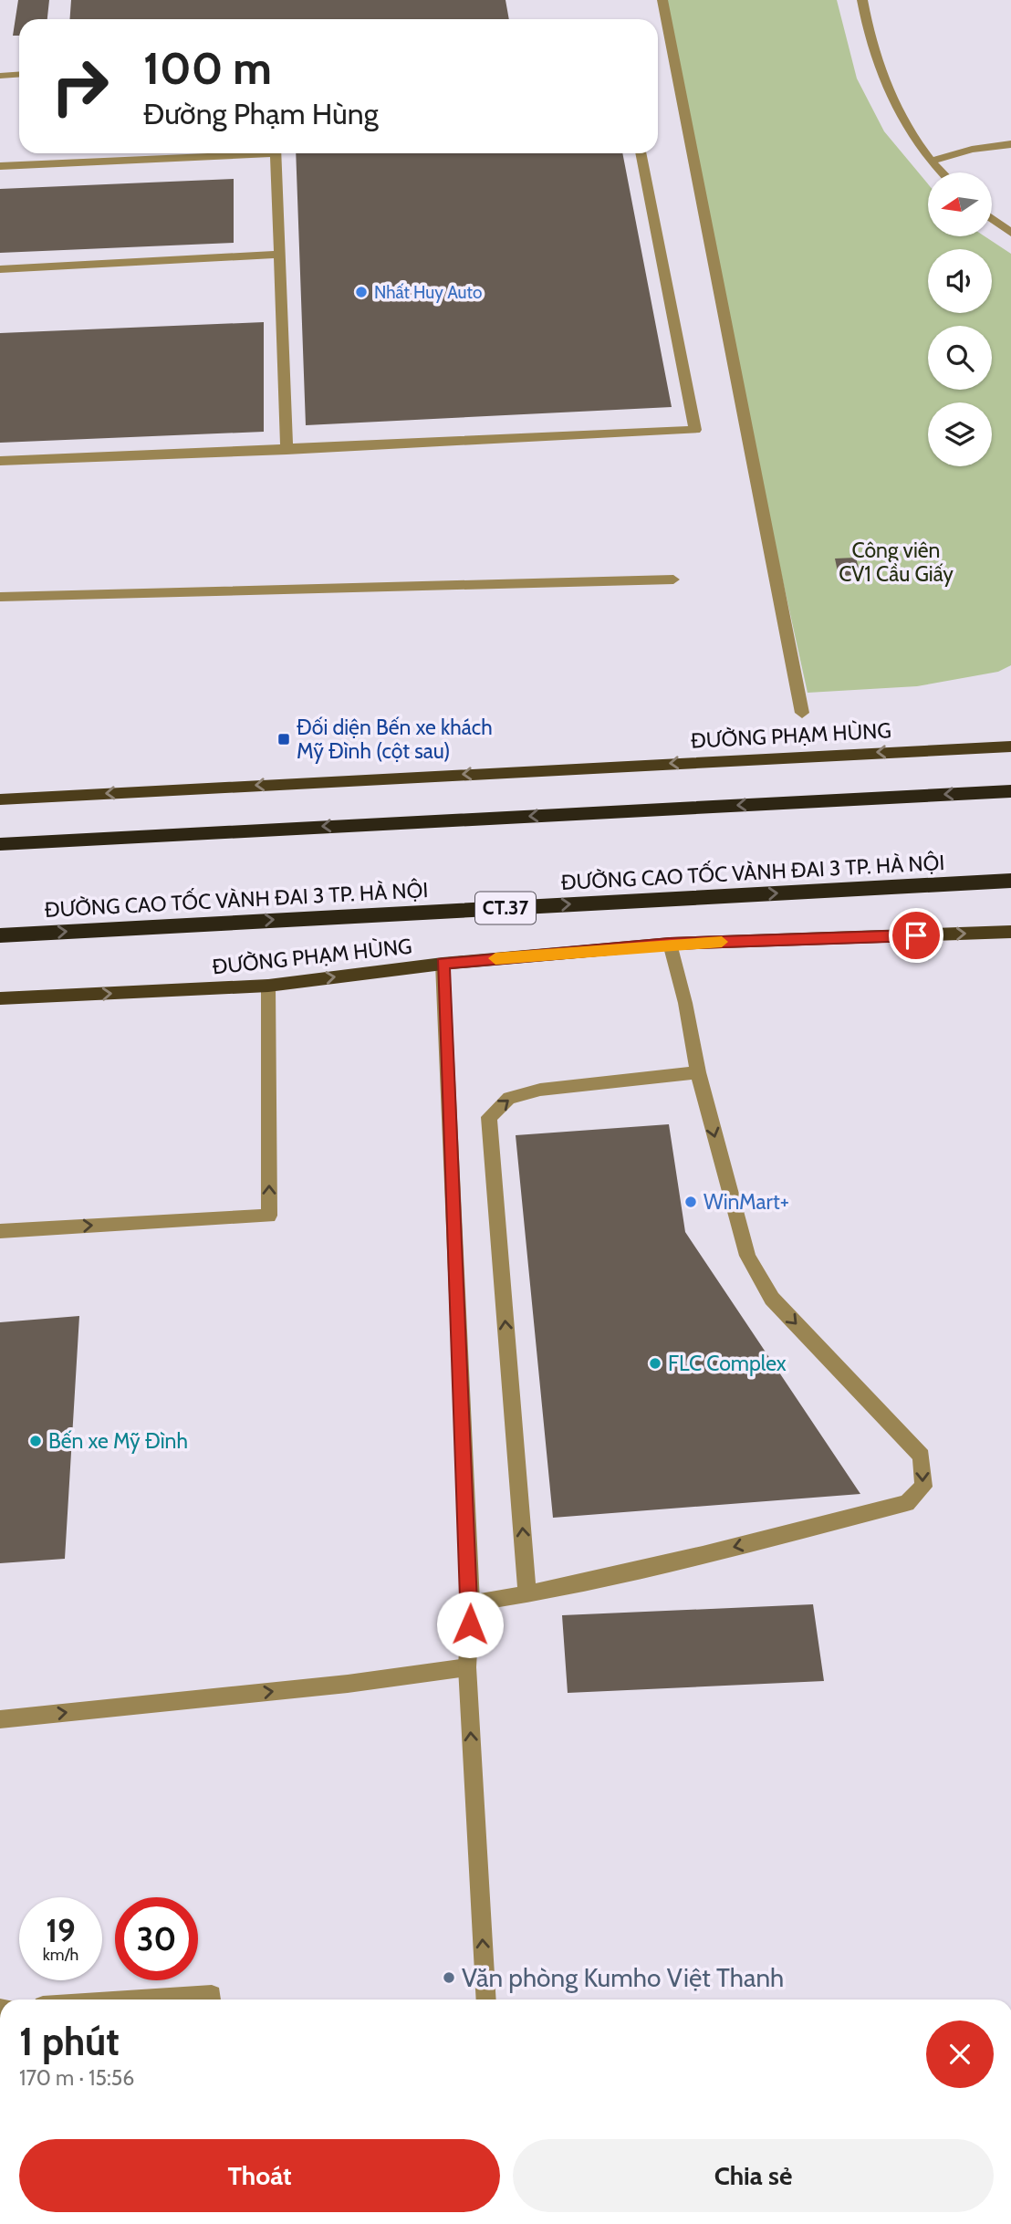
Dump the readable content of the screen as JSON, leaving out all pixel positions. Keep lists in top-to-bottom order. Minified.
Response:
{"streets":{"highway":["ĐƯỜNG CAO TỐC VÀNH ĐAI 3 TP. HÀ NỘI","CT.37"],"main road":["ĐƯỜNG PHẠM HÙNG"]},"parks":["Công viên CV1 Cầu Giấy"],"places":{"other":["Nhất Huy Auto","WinMart+","FLC Complex","Bến xe Mỹ Đình","Văn phòng Kumho Việt Thanh"],"transit":["Đối diện Bến xe khách Mỹ Đình (cột sau)"]},"north":"left","page":{"turn":["100 m","Đường Phạm Hùng"],"speed":"19 km/h","limit":"30","heading":["1 phút","170 m · 15:56"],"buttons":["Thoát","Chia sẻ"]}}
